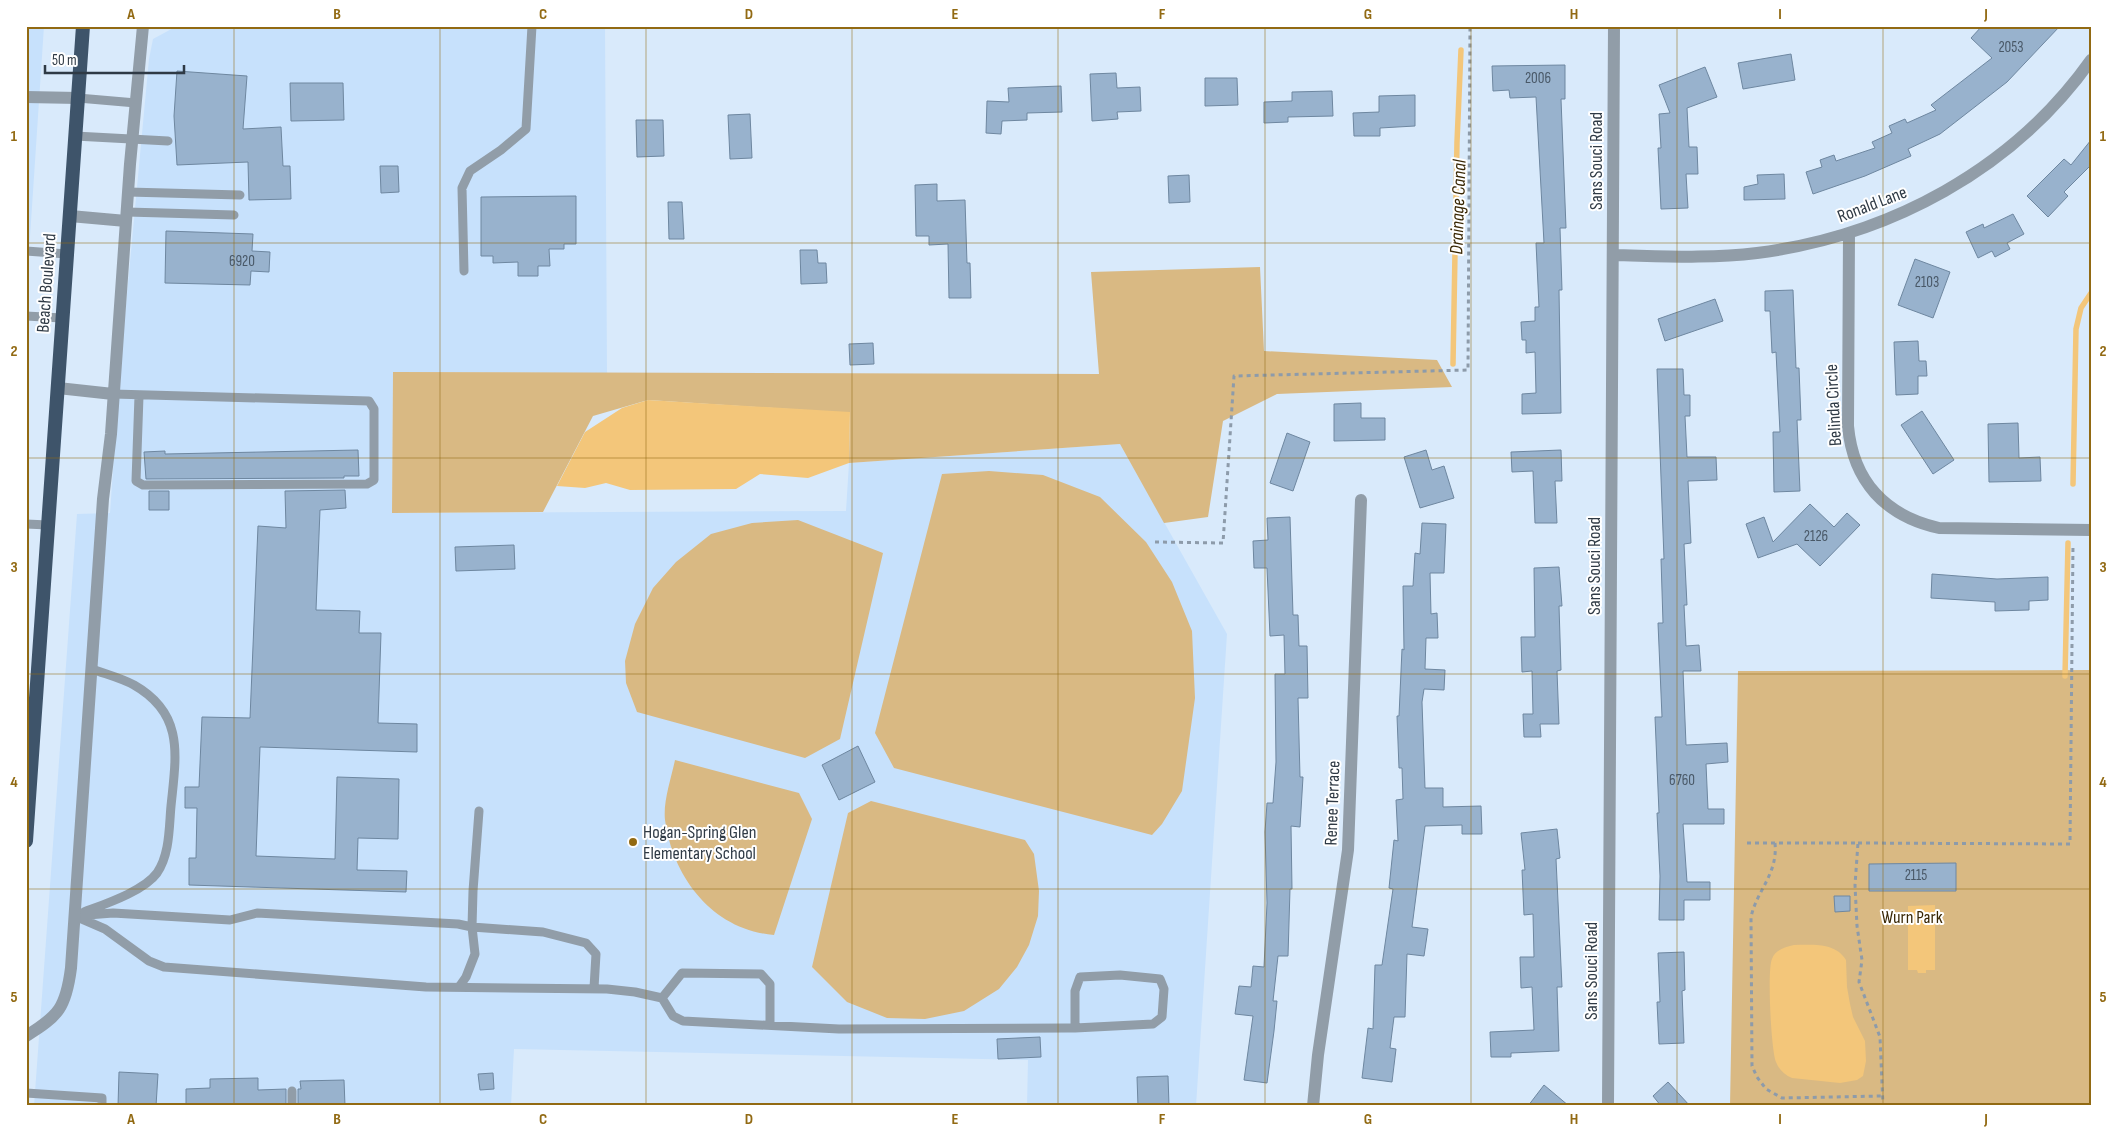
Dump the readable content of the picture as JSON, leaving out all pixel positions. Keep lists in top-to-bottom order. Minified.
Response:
{"streets":{"highway":["Beach Boulevard"],"street":["Sans Souci Road","Ronald Lane","Belinda Circle","Renee Terrace"]},"crossings":[["Sans Souci Road","Ronald Lane"],["Ronald Lane","Belinda Circle"]],"water":["Drainage Canal"],"parks":["Wurn Park"],"places":["Hogan-Spring Glen Elementary School"],"house_numbers":["2053","2006","6920","2103","2126","6760","2115"],"scale_bar":"50 m","grid":{"columns":["A","B","C","D","E","F","G","H","I","J"],"rows":["1","2","3","4","5"]}}
